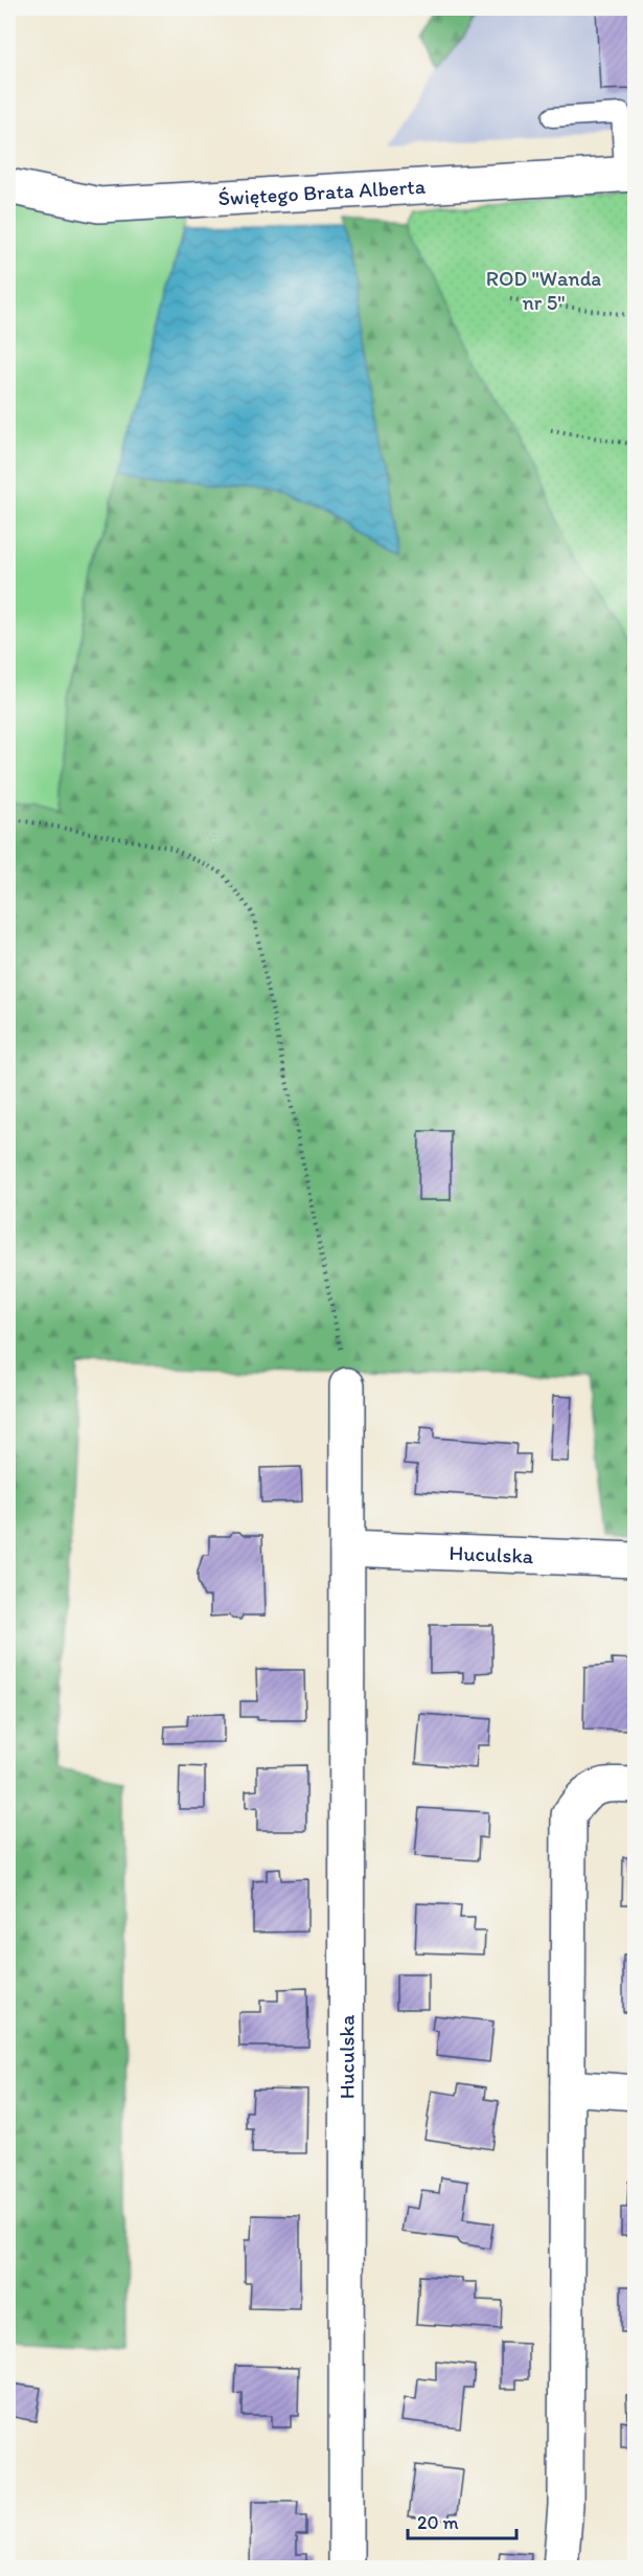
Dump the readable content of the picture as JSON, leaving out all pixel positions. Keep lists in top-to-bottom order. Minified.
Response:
{"streets":{"street":["Świętego Brata Alberta","Huculska"]},"parks":["ROD \"Wanda nr 5\""],"scale_bar":"20 m"}
